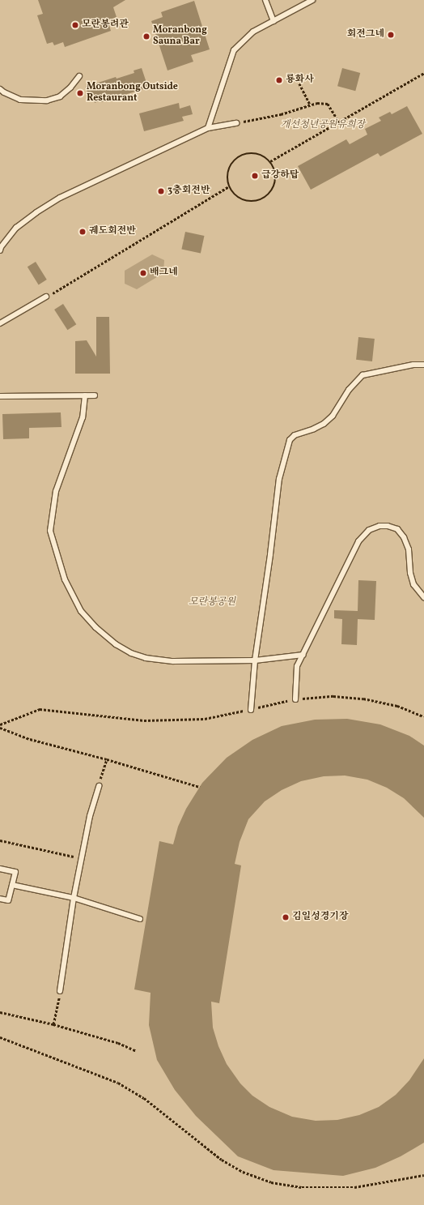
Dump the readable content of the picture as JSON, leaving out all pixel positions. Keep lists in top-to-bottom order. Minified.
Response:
{"parks":["개선청년공원유희장","모란봉공원"],"places":["모란봉려관","회전그네","Moranbong Sauna Bar","룡화사","Moranbong Outside Restaurant","급강하탑","3충회전반","궤도회전반","배그네","김일성경기장"]}
